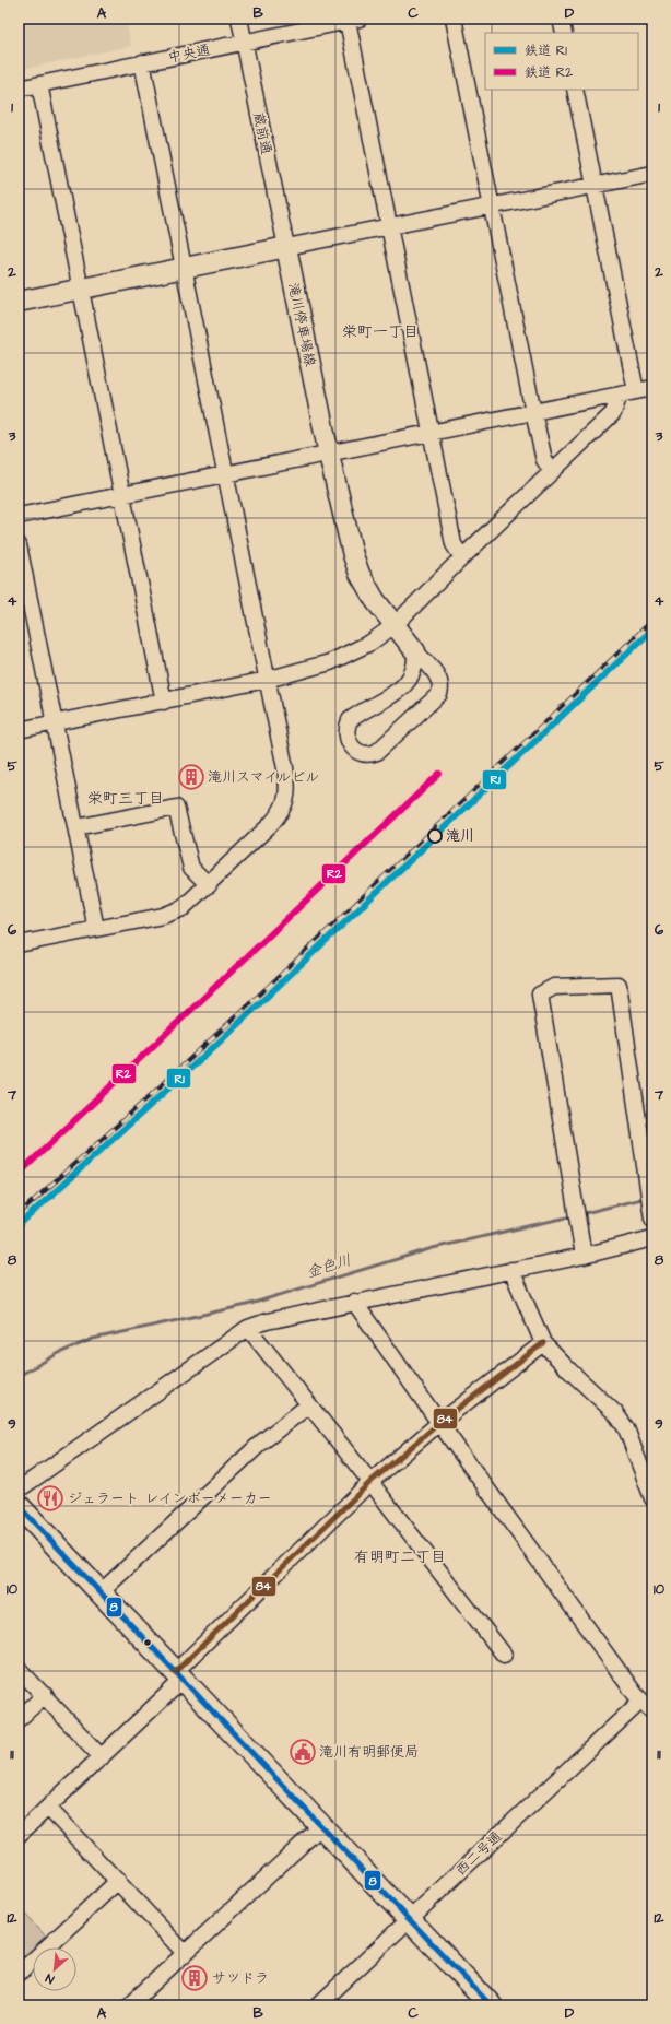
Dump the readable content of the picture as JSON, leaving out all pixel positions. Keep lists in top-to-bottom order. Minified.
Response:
{"streets":{"main road":["滝川停車場線"],"street":["中央通","蔵前通","西二号通"]},"crossings":[["中央通","蔵前通"],["蔵前通","滝川停車場線"]],"districts":["栄町一丁目","栄町三丁目","有明町二丁目"],"water":["金色川"],"places":{"building":["滝川スマイルビル","サツドラ"],"other":["滝川"],"restaurant":["ジェラート レインボーメーカー"],"public building":["滝川有明郵便局"]},"lines":["rail line R1","rail line R2","transit line 84","transit line 8"],"legend":["鉄道 R1","鉄道 R2"],"north":"bottom left","grid":{"columns":["A","B","C","D"],"rows":["1","2","3","4","5","6","7","8","9","10","11","12"]}}
